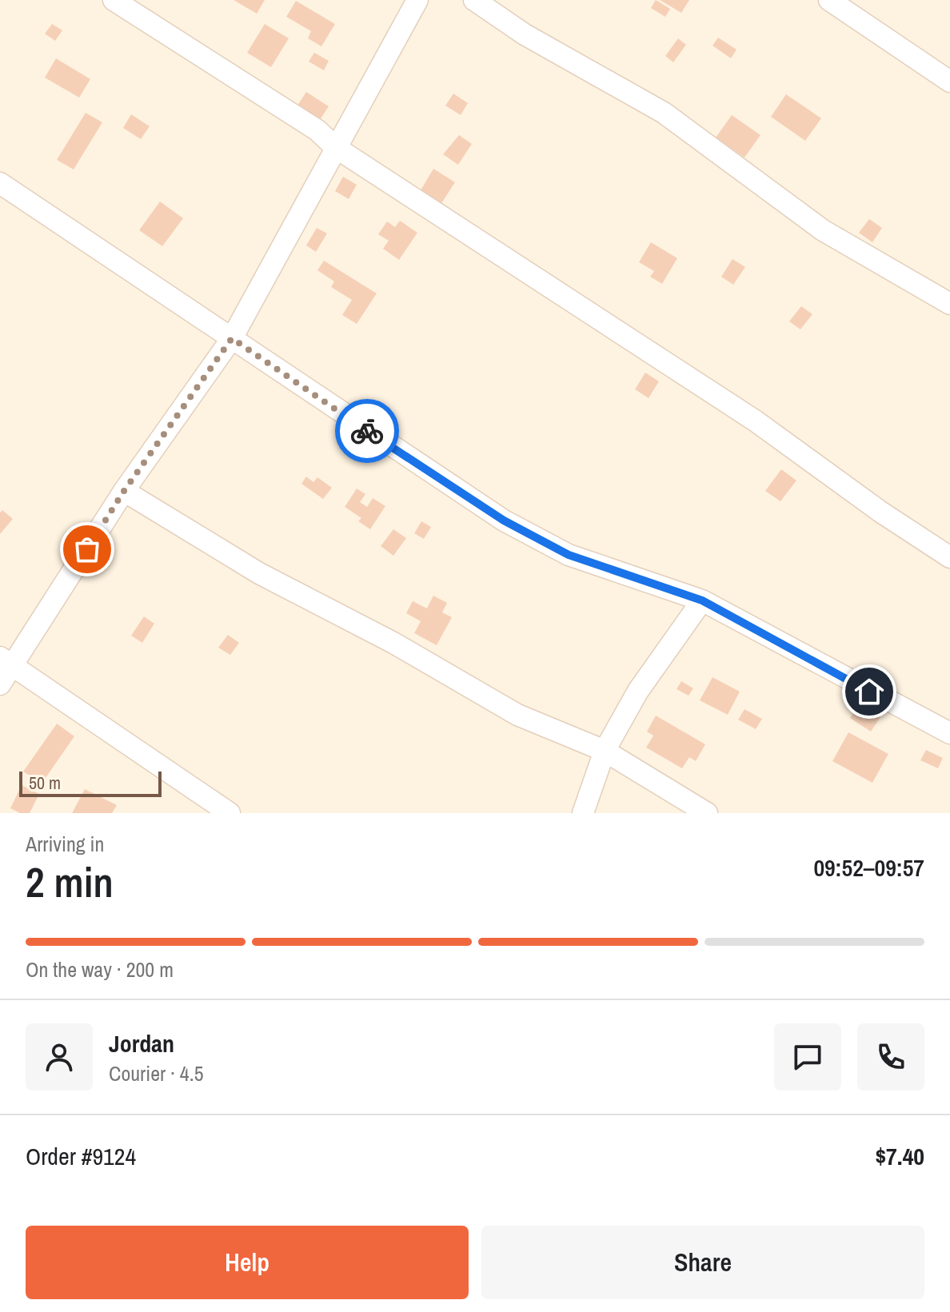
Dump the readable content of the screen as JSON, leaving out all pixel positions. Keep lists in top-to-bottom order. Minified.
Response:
{"scale_bar":"50 m","page":{"scale":"50 m","heading":["2 min","Arriving in","09:52–09:57"],"panel":["Jordan","Courier · 4.5","Order #9124","$7.40"],"bar":"On the way · 200 m","buttons":["Help","Share"]}}
